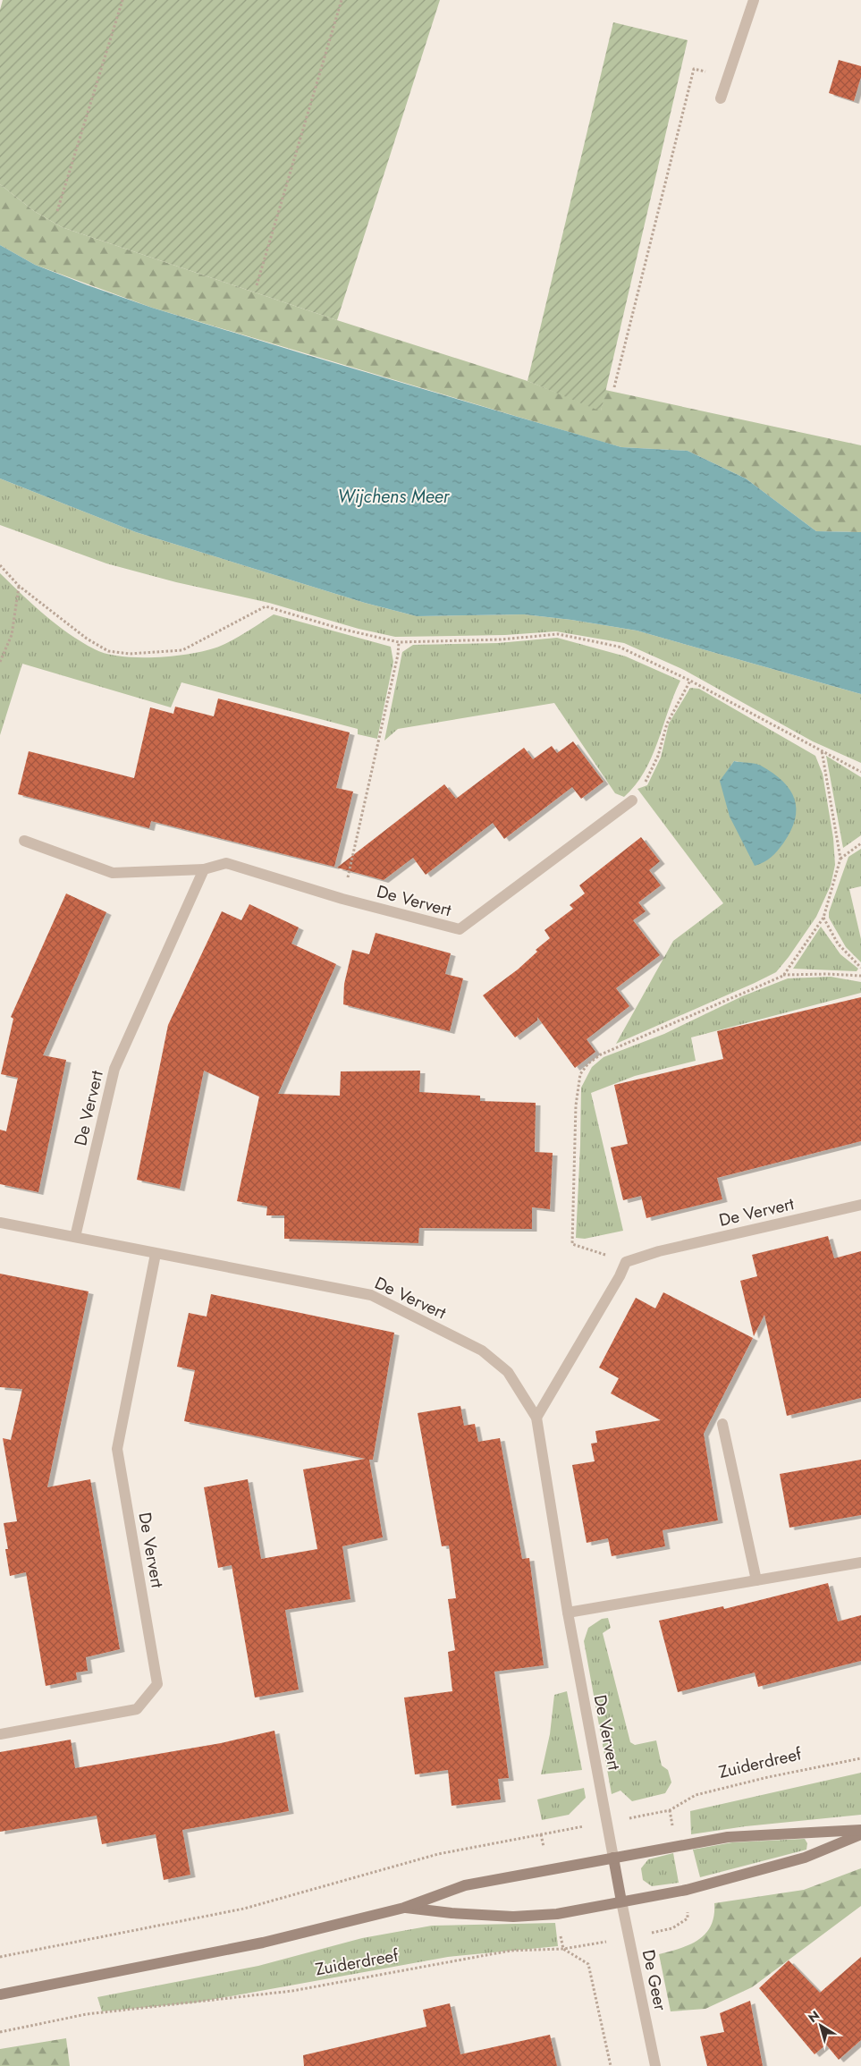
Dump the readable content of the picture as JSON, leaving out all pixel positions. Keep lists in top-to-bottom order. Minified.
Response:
{"streets":{"street":["De Ververt","De Geer"],"path":["Zuiderdreef"]},"crossings":[["De Ververt","Zuiderdreef"],["Zuiderdreef","De Geer"]],"water":["Wijchens Meer"],"north":"top left"}
